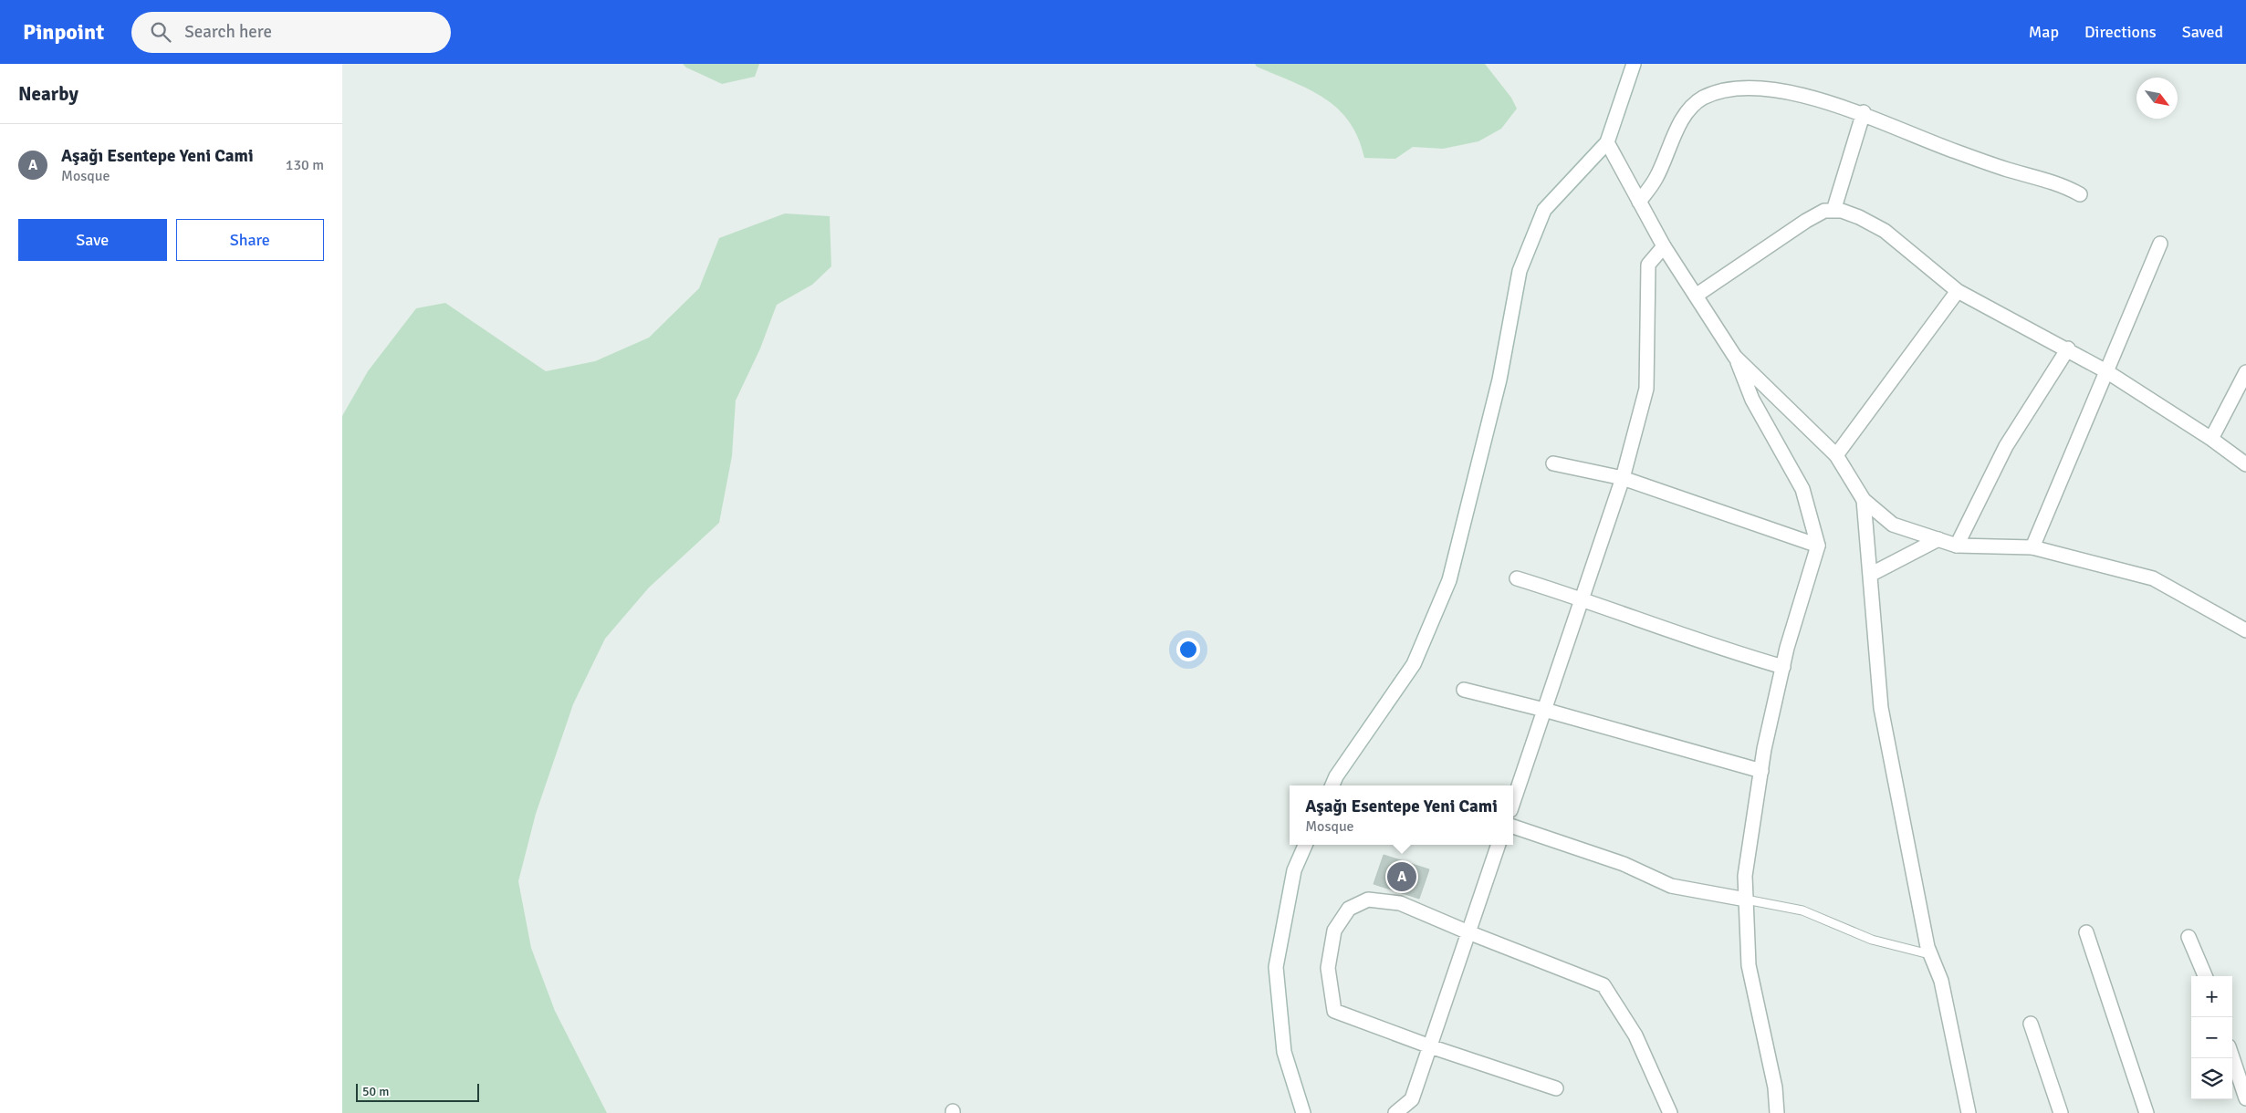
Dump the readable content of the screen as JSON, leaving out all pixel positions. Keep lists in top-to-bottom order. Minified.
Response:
{"scale_bar":"50 m","north":"bottom right","page":{"header":"Pinpoint","search":"Search here","nav":["Map","Directions","Saved"],"heading":"Nearby","list":[{"mark":"A","name":"Aşağı Esentepe Yeni Cami","note":"Mosque","value":"130 m"}],"buttons":["Save","Share"],"popup":["Aşağı Esentepe Yeni Cami","Mosque"],"pins":"A","map_buttons":["+","−"],"scale":"50 m"}}
